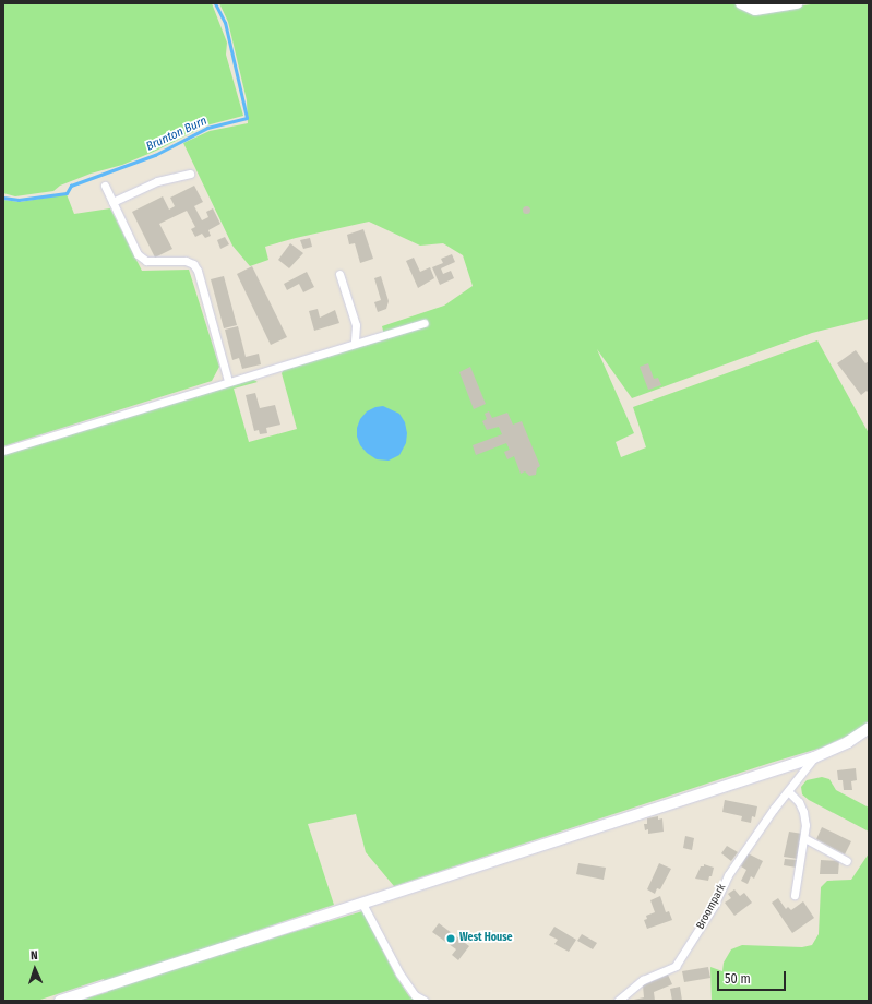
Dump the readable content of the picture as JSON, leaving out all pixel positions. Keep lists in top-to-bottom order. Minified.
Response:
{"streets":{"street":["Broompark"]},"water":["Brunton Burn"],"places":["West House"],"scale_bar":"50 m","north":"top"}
